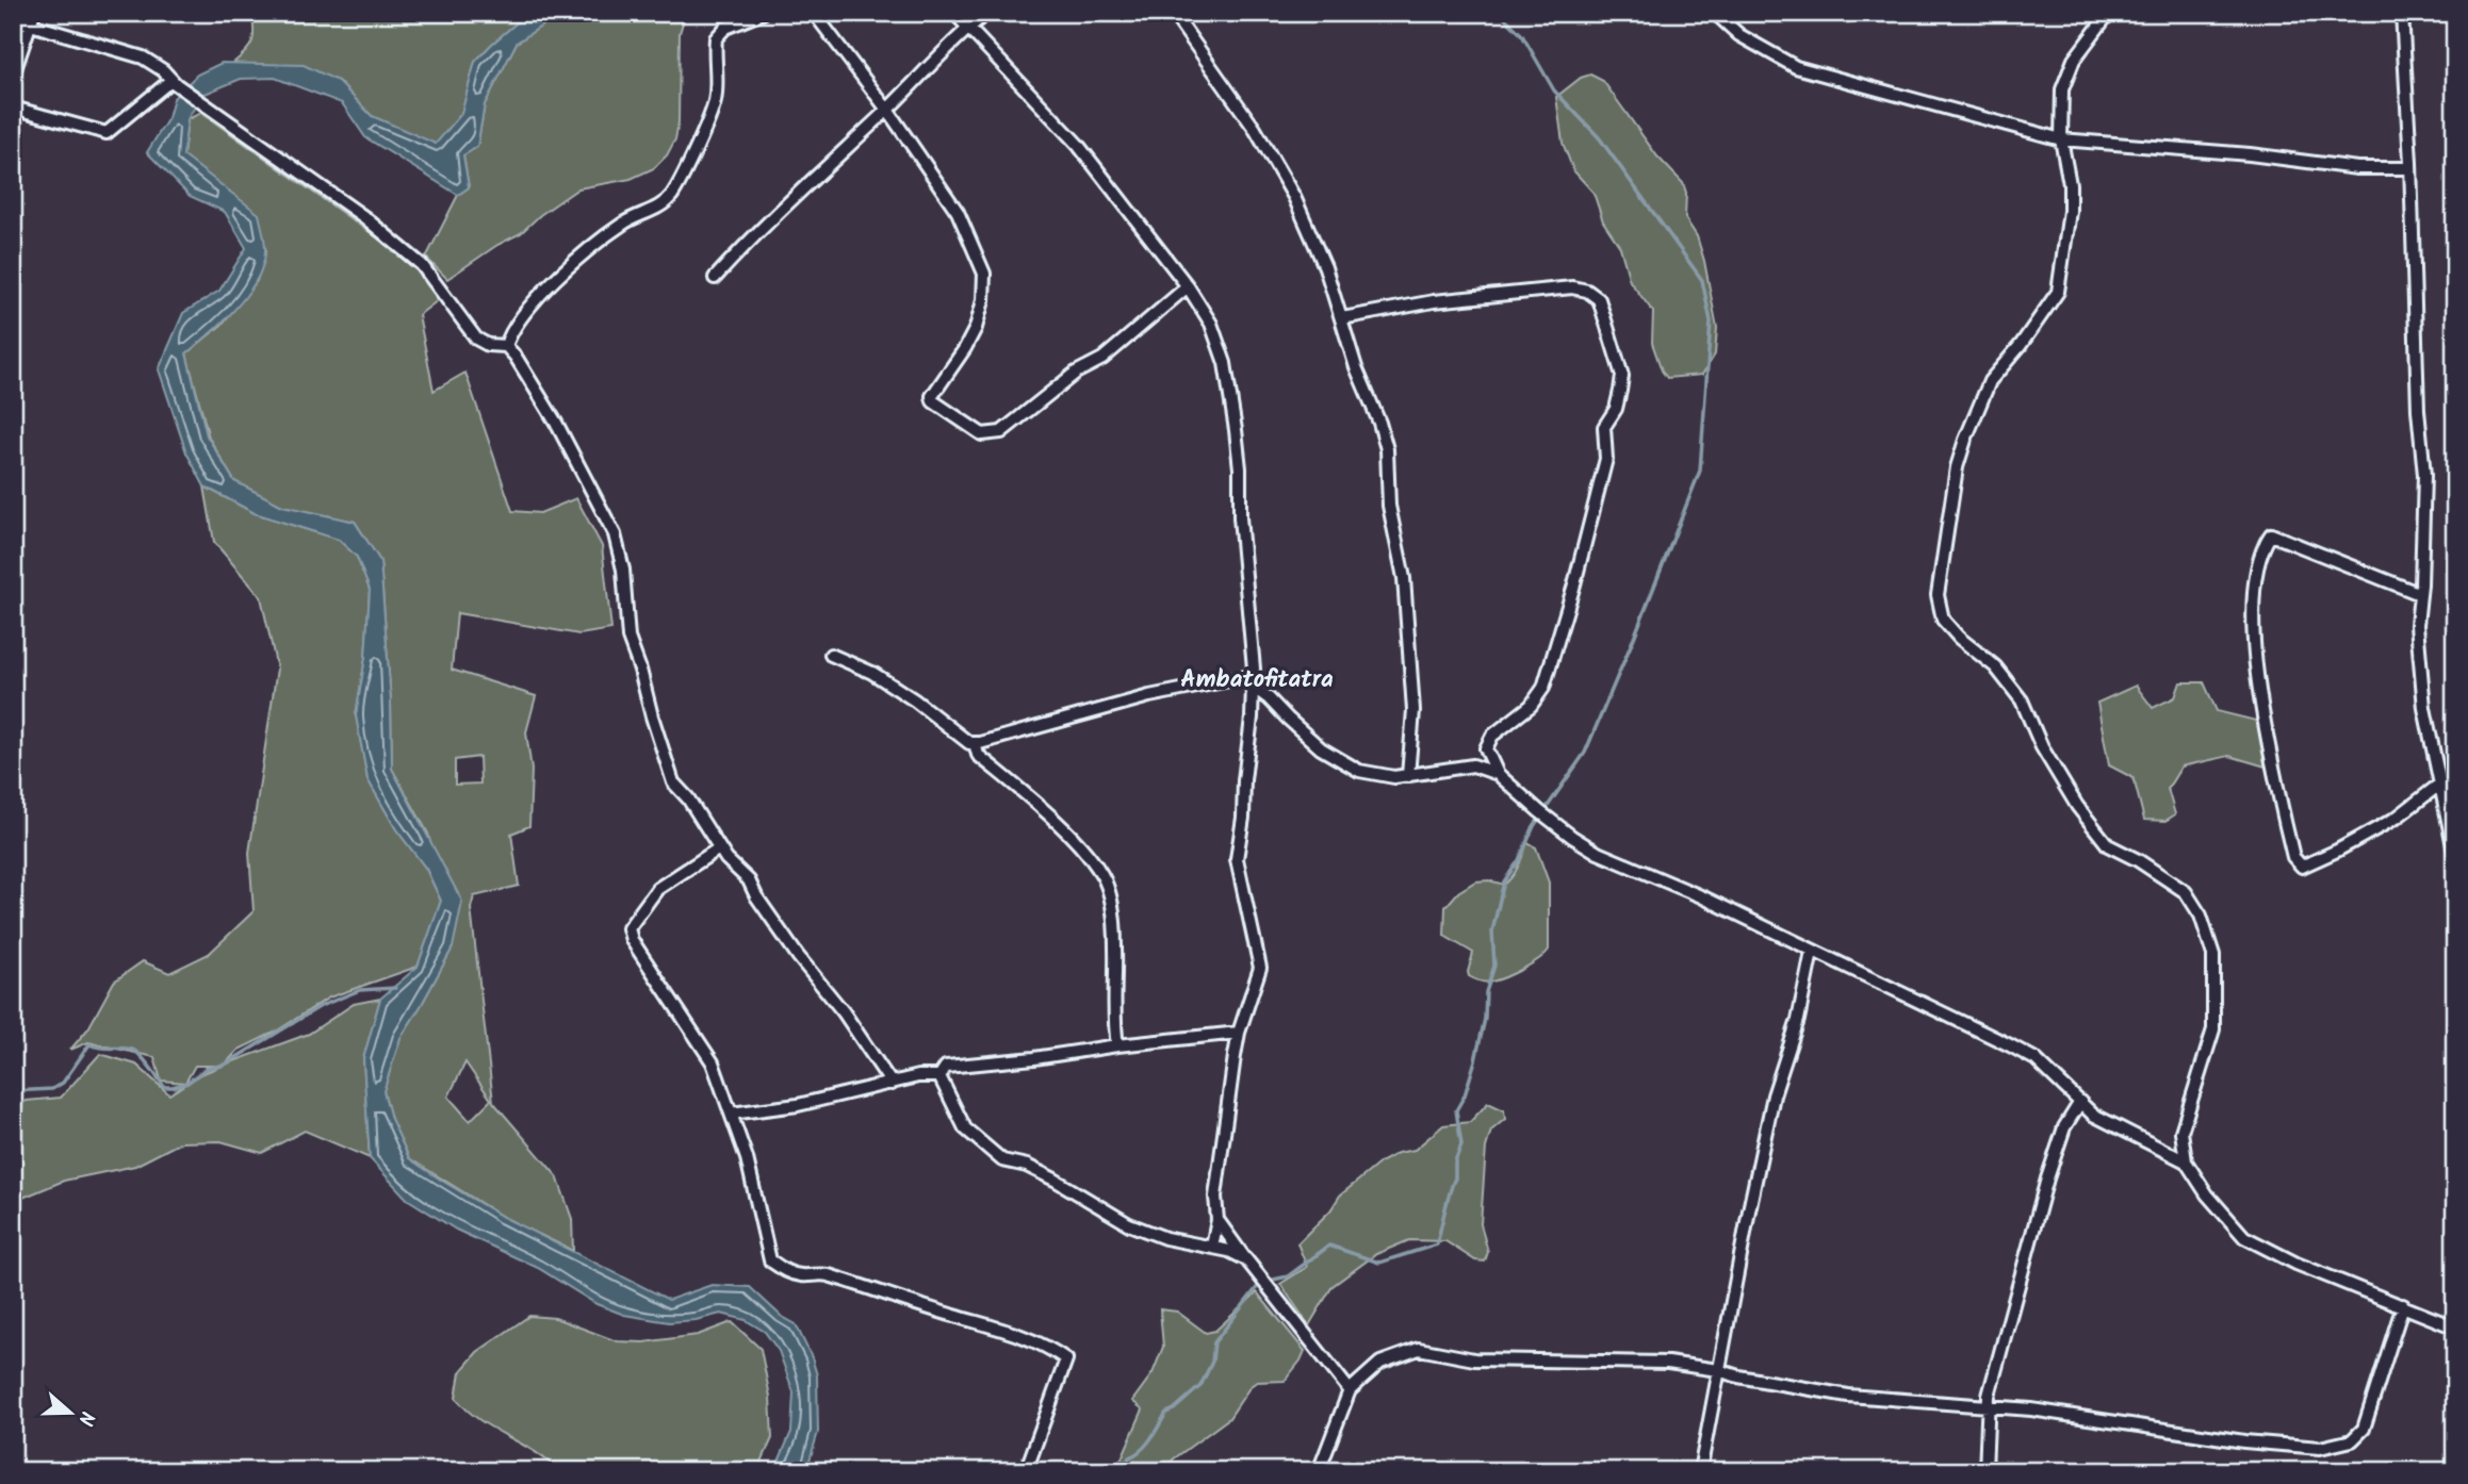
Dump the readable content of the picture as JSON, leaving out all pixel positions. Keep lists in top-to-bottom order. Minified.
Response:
{"districts":["Ambatofitatra"],"north":"right"}
